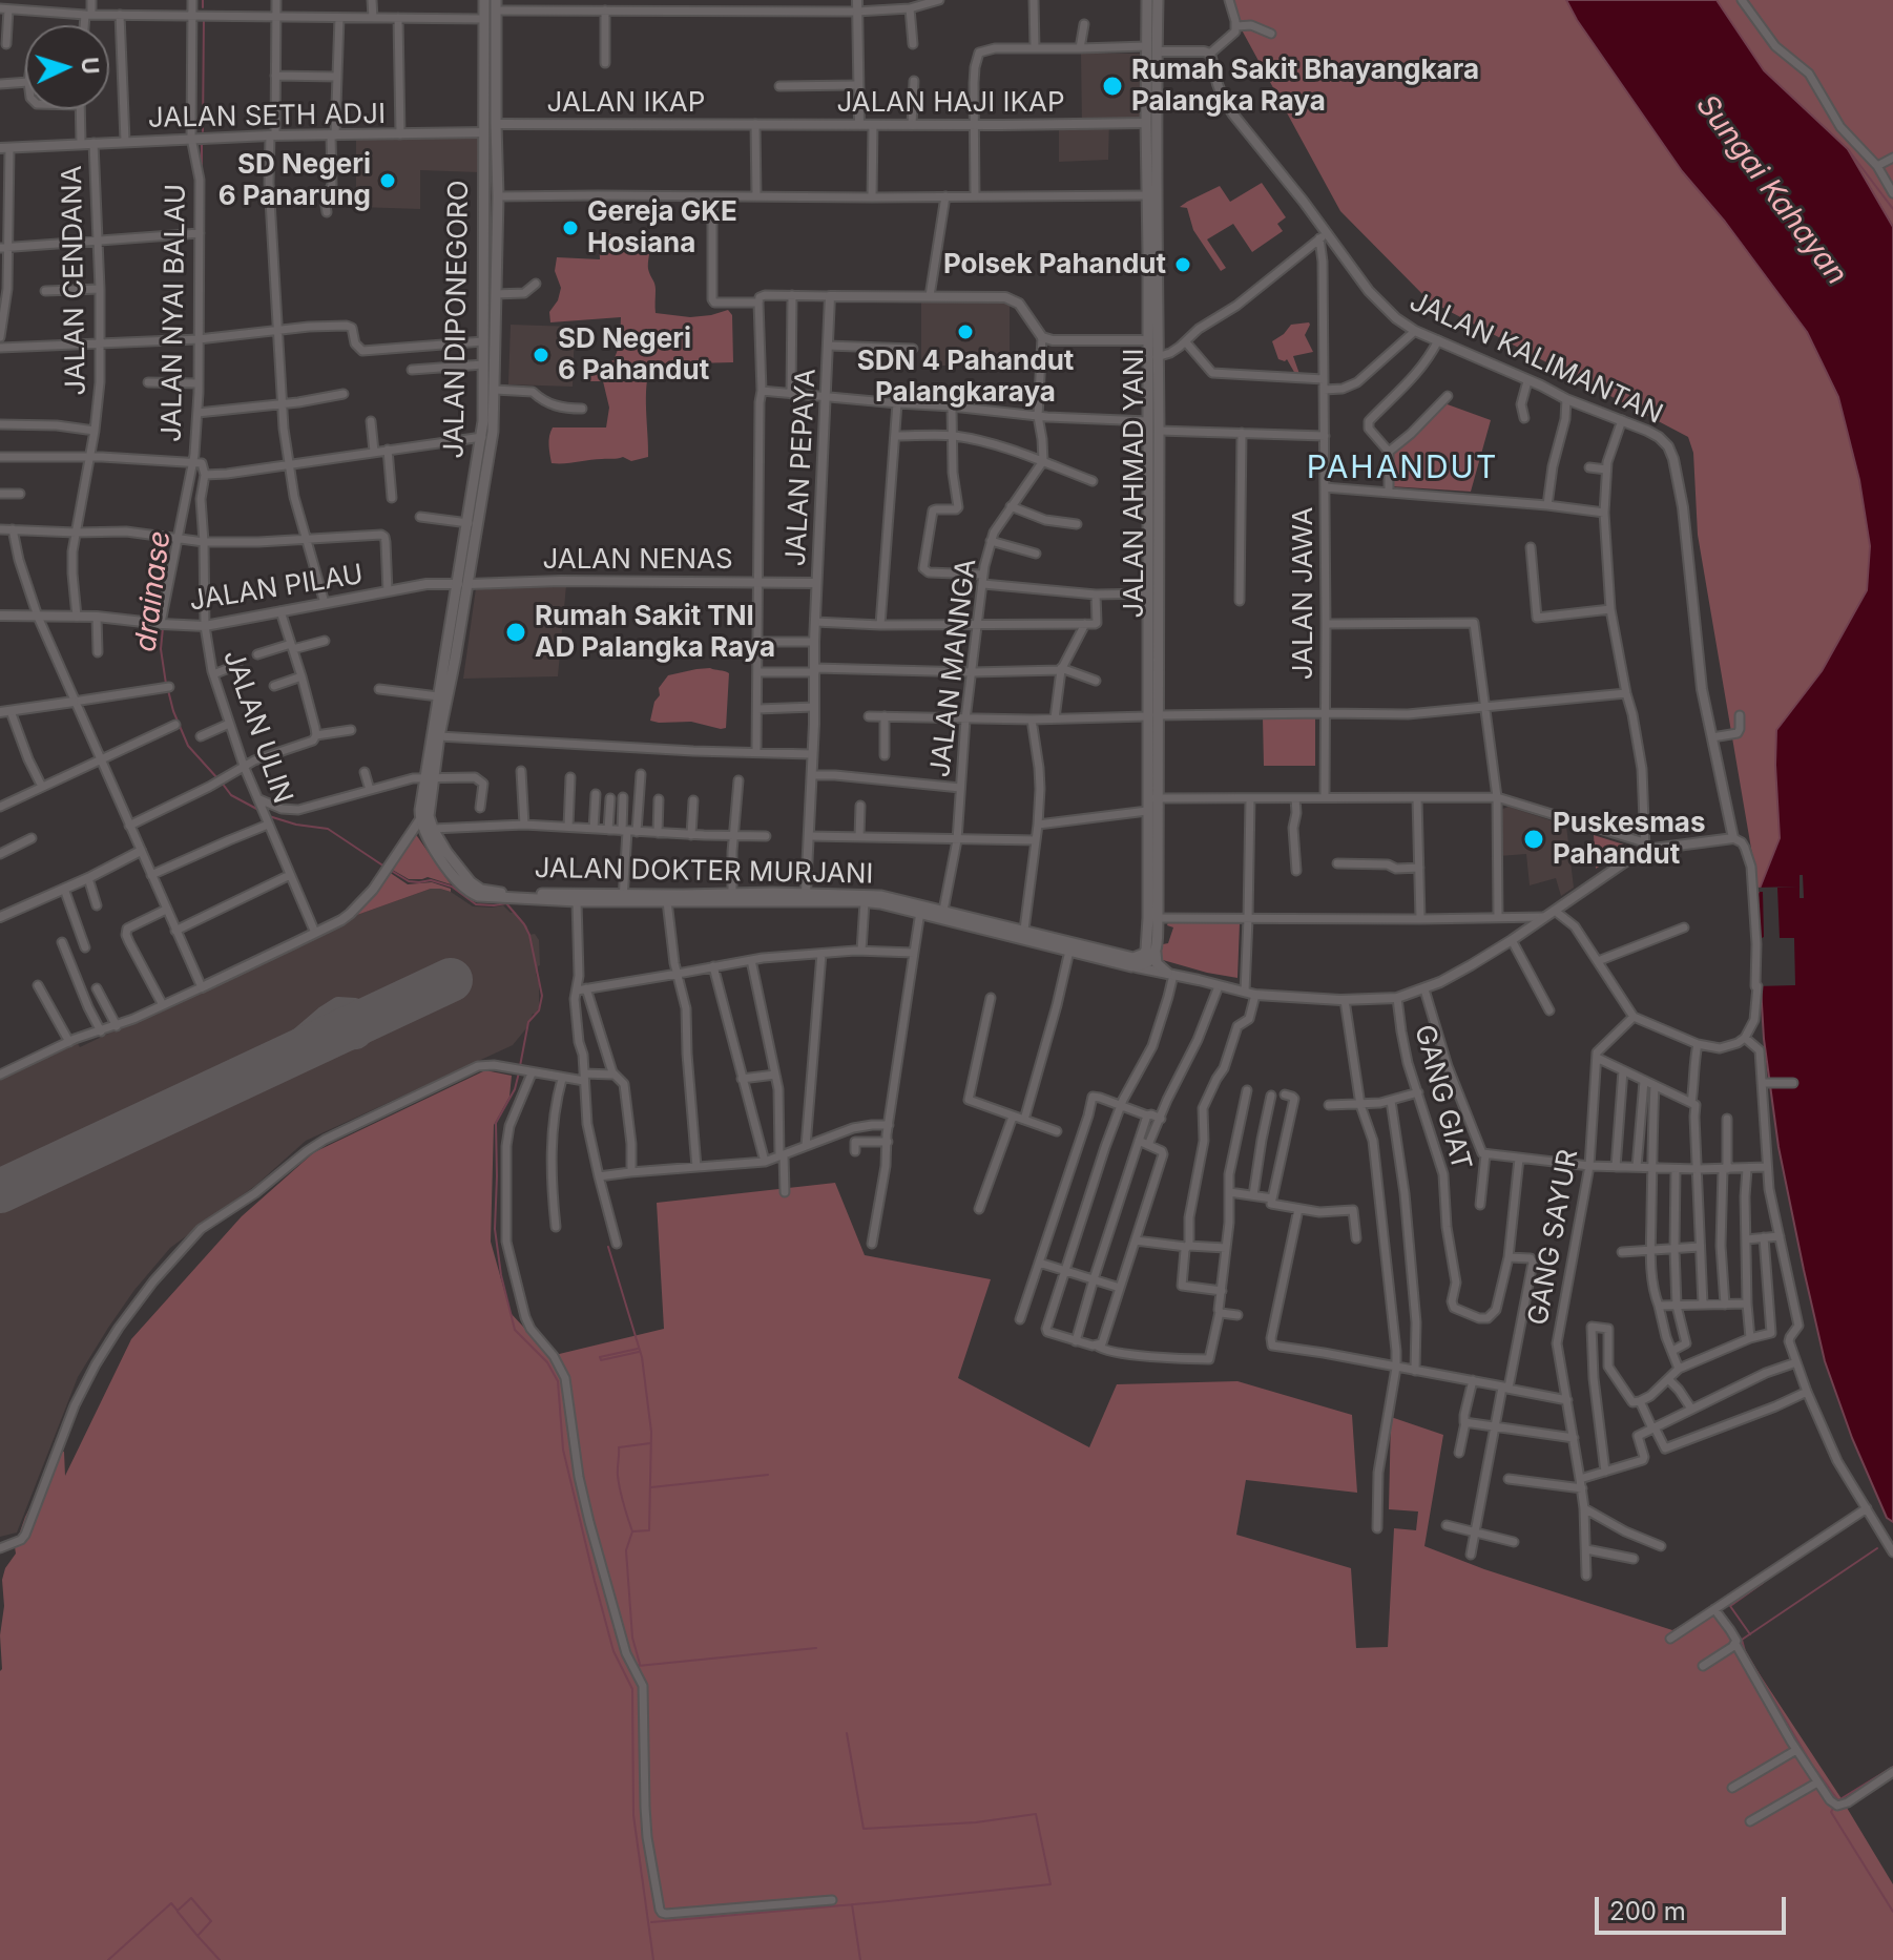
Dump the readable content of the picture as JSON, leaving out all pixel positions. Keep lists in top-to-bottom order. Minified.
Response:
{"streets":{"main road":["JALAN DIPONEGORO","JALAN AHMAD YANI","JALAN DOKTER MURJANI"],"street":["JALAN IKAP","JALAN HAJI IKAP","JALAN SETH ADJI","JALAN CENDANA","JALAN NYAI BALAU","JALAN KALIMANTAN","JALAN PEPAYA","JALAN NENAS","JALAN PILAU","JALAN JAWA","JALAN MANNGA","JALAN ULIN","GANG GIAT","GANG SAYUR"]},"crossings":[["JALAN IKAP","JALAN HAJI IKAP"],["JALAN IKAP","JALAN DIPONEGORO"],["JALAN HAJI IKAP","JALAN AHMAD YANI"],["JALAN SETH ADJI","JALAN CENDANA"],["JALAN SETH ADJI","JALAN NYAI BALAU"],["JALAN SETH ADJI","JALAN DIPONEGORO"],["JALAN CENDANA","JALAN PILAU"],["JALAN NYAI BALAU","JALAN PILAU"],["JALAN NYAI BALAU","JALAN ULIN"],["JALAN DIPONEGORO","JALAN NENAS"],["JALAN DIPONEGORO","JALAN PILAU"],["JALAN DIPONEGORO","JALAN DOKTER MURJANI"],["JALAN KALIMANTAN","JALAN JAWA"],["JALAN PEPAYA","JALAN NENAS"],["JALAN PEPAYA","JALAN DOKTER MURJANI"],["JALAN AHMAD YANI","JALAN DOKTER MURJANI"],["JALAN NENAS","JALAN PILAU"],["JALAN PILAU","JALAN ULIN"],["JALAN MANNGA","JALAN DOKTER MURJANI"],["JALAN DOKTER MURJANI","GANG GIAT"]],"districts":["PAHANDUT"],"water":["Sungai Kahayan","drainase"],"places":["Rumah Sakit Bhayangkara Palangka Raya","SD Negeri 6 Panarung","Gereja GKE Hosiana","Polsek Pahandut","SDN 4 Pahandut Palangkaraya","SD Negeri 6 Pahandut","Rumah Sakit TNI AD Palangka Raya","Puskesmas Pahandut"],"scale_bar":"200 m","north":"right"}
